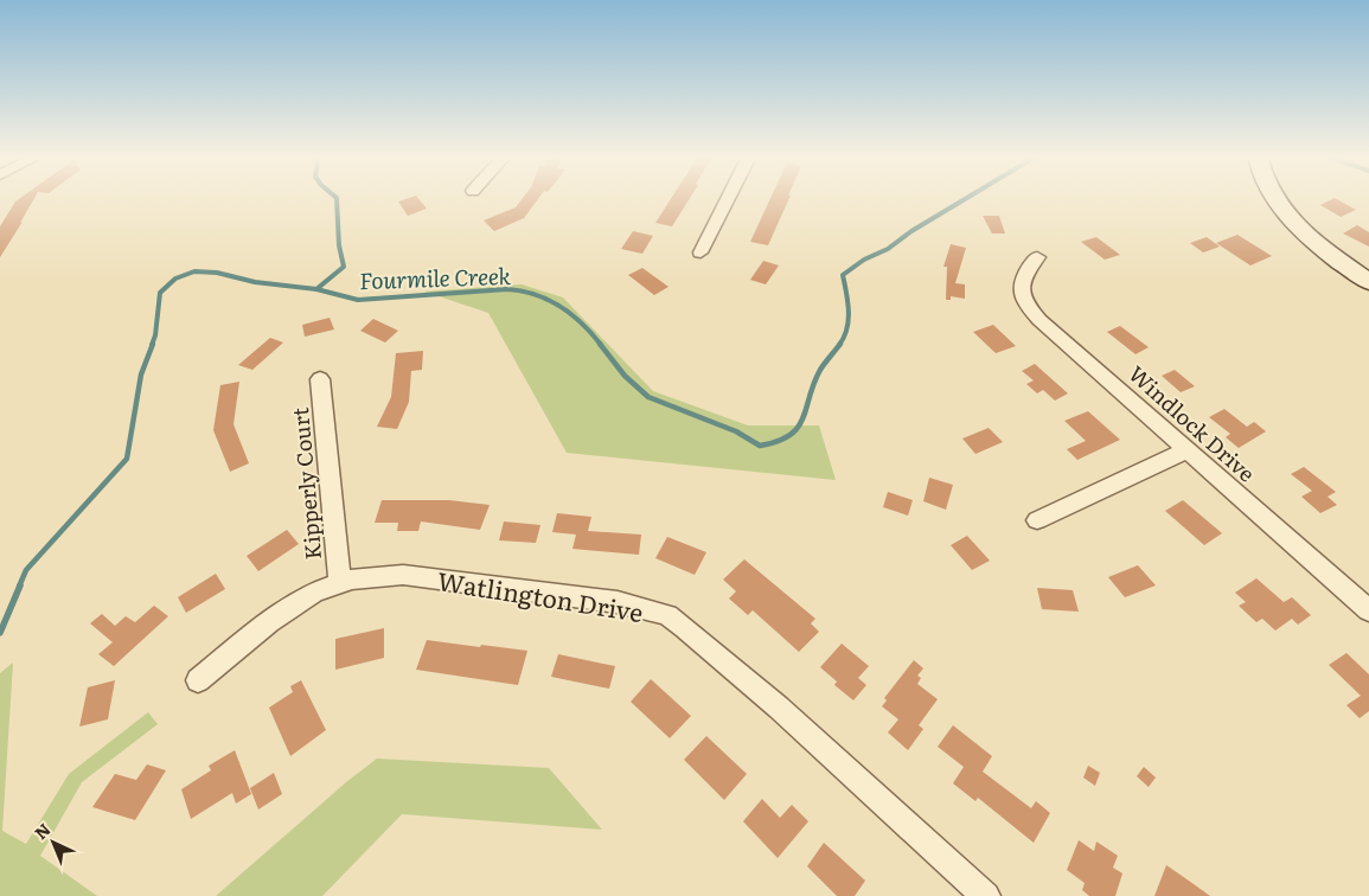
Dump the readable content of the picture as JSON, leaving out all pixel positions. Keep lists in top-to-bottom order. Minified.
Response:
{"streets":{"street":["Windlock Drive","Kipperly Court","Watlington Drive"]},"crossings":[["Kipperly Court","Watlington Drive"]],"water":["Fourmile Creek"],"north":"top left"}
